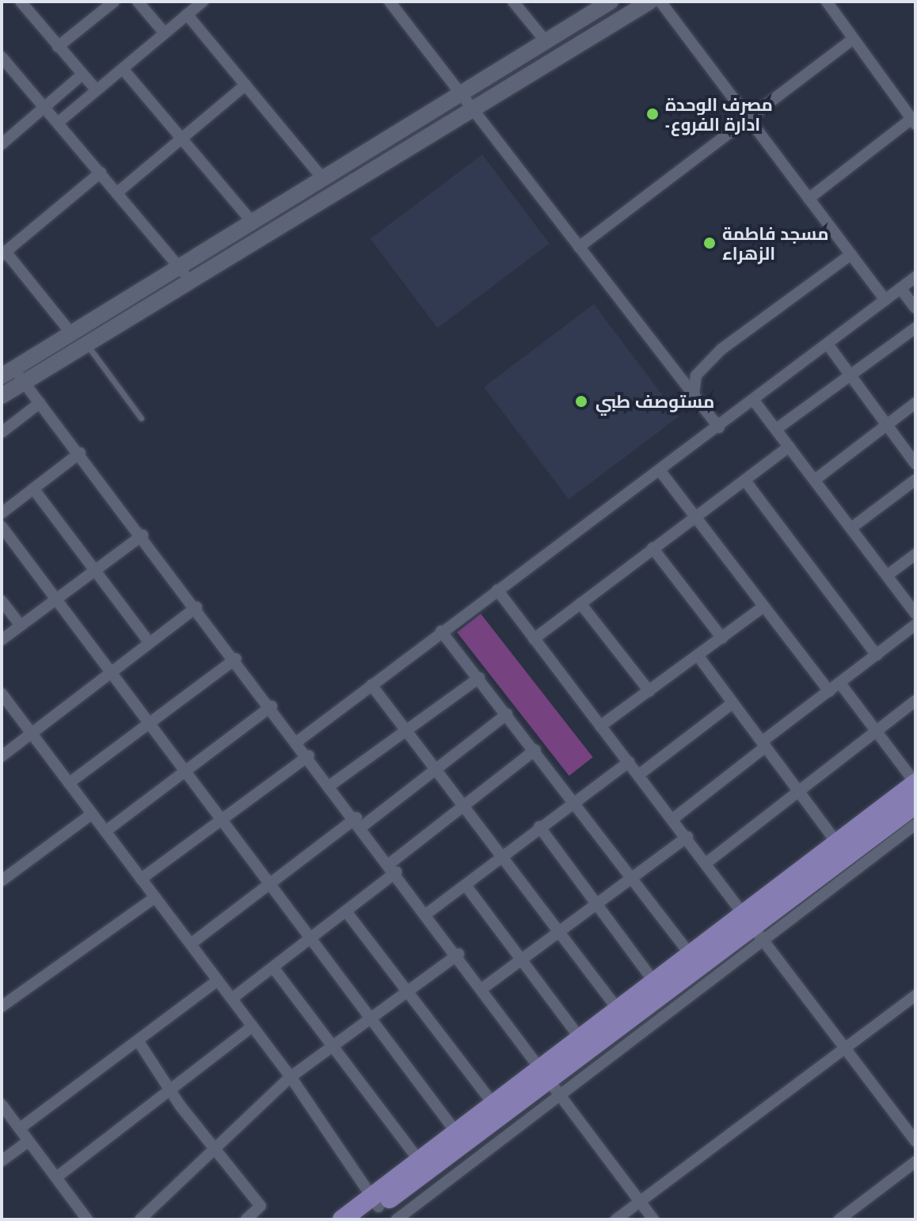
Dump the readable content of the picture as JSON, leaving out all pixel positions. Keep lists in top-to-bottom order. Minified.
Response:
{"places":["مصرف الوحدة -ادارة الفروع","مسجد فاطمة الزهراء","مستوصف طبي"]}
